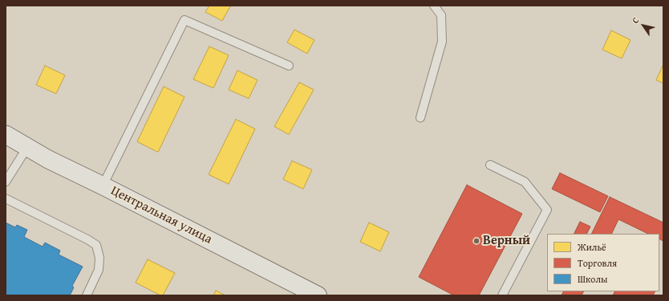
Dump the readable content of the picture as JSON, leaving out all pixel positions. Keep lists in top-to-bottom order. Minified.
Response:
{"streets":{"main road":["Центральная улица"]},"places":["Верный"],"legend":["Жильё","Торговля","Школы"],"north":"top left"}
